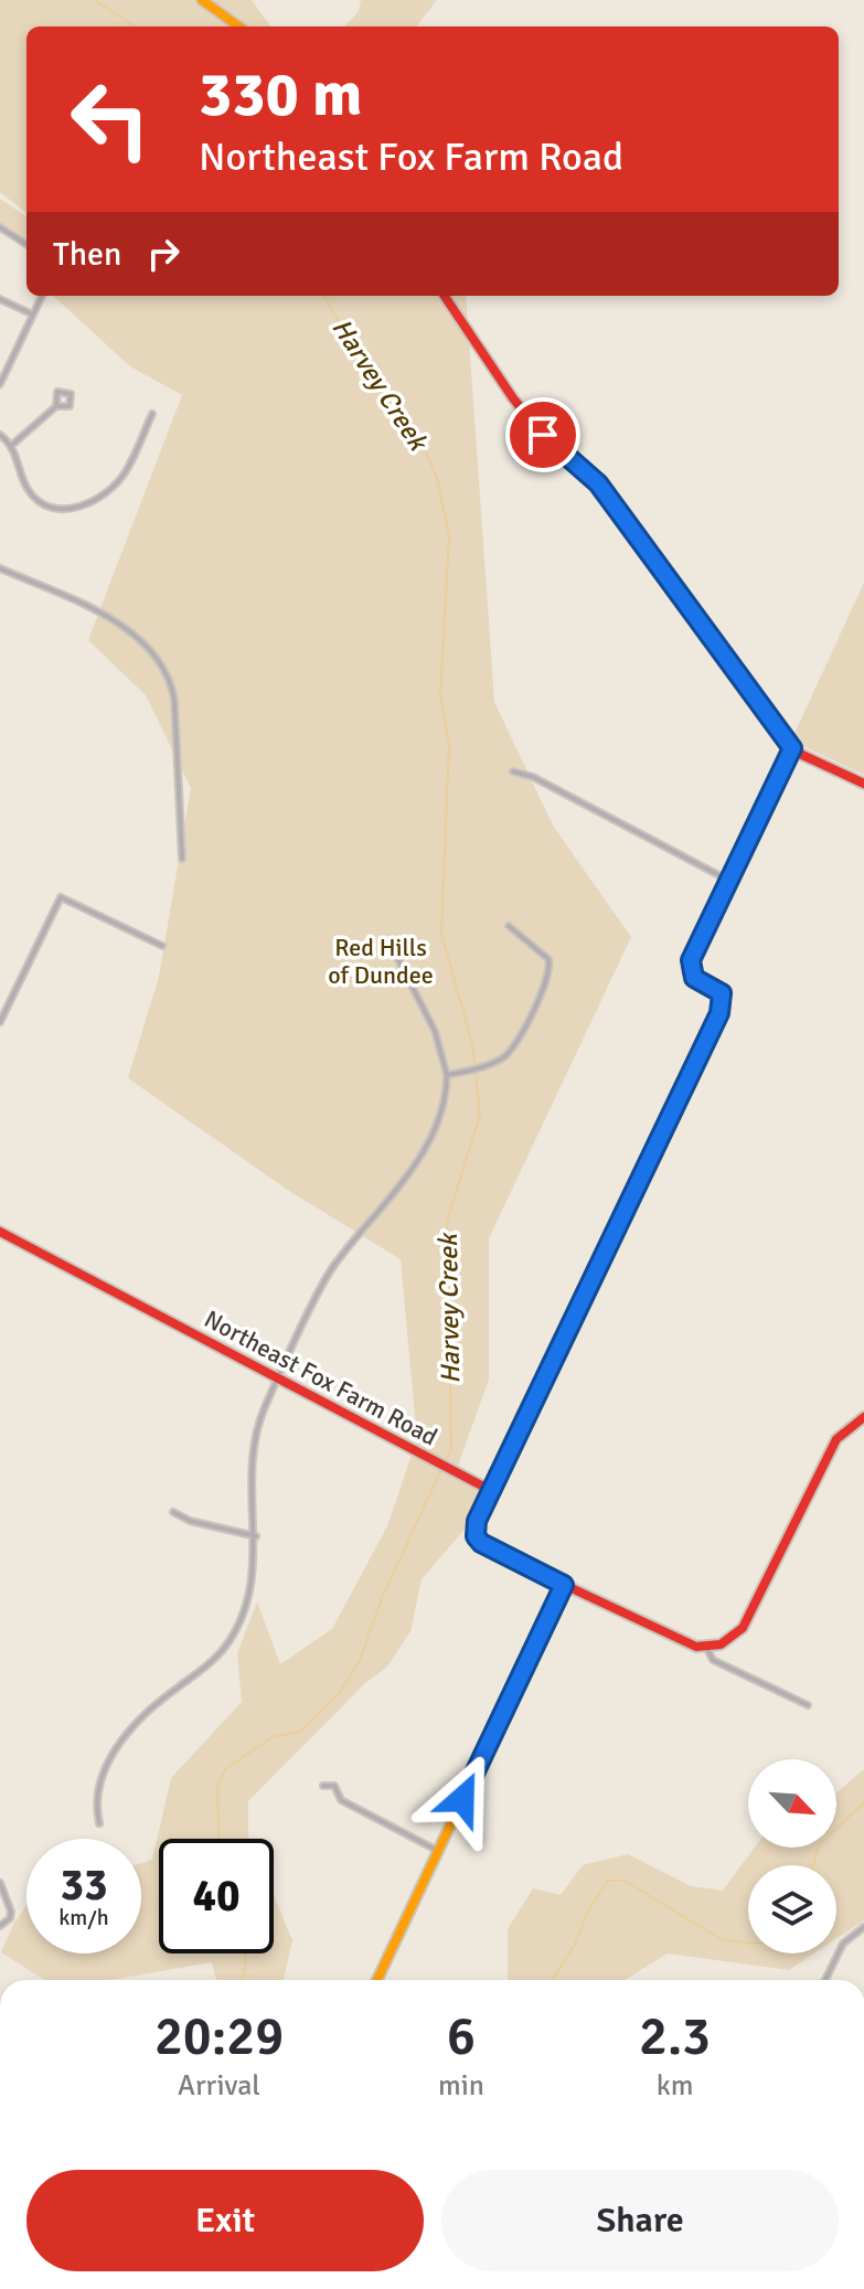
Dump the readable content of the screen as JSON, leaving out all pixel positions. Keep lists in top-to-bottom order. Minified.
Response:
{"streets":{"street":["Northeast Fox Farm Road"]},"water":["Harvey Creek"],"parks":["Red Hills of Dundee"],"north":"bottom right","page":{"turn":["330 m","Northeast Fox Farm Road"],"then":"Then","speed":"33 km/h","limit":"40","eta":["20:29","Arrival","6","min","2.3","km"],"buttons":["Exit","Share"]}}
